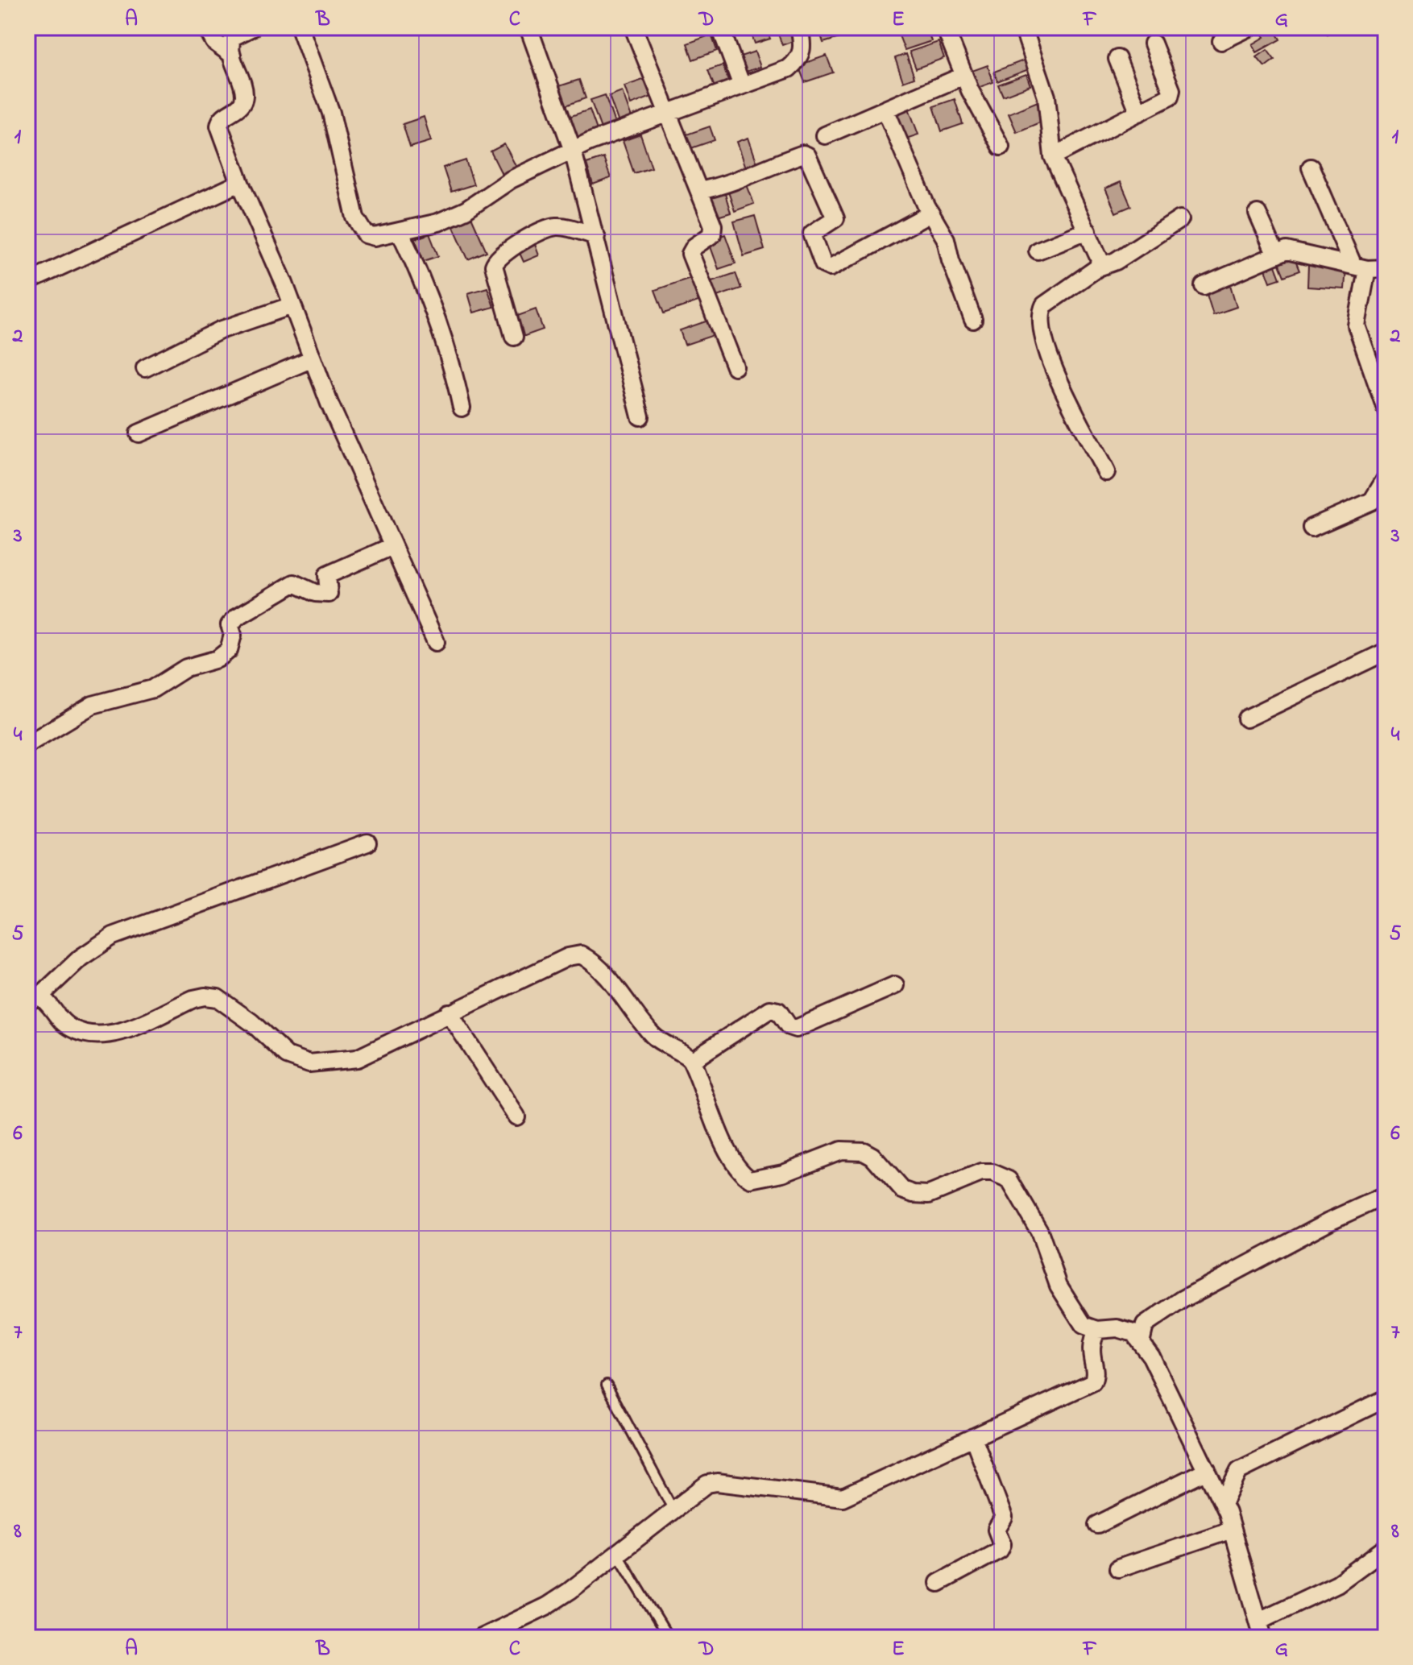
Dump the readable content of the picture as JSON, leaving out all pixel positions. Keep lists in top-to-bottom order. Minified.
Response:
{"grid":{"columns":["A","B","C","D","E","F","G"],"rows":["1","2","3","4","5","6","7","8"]}}
